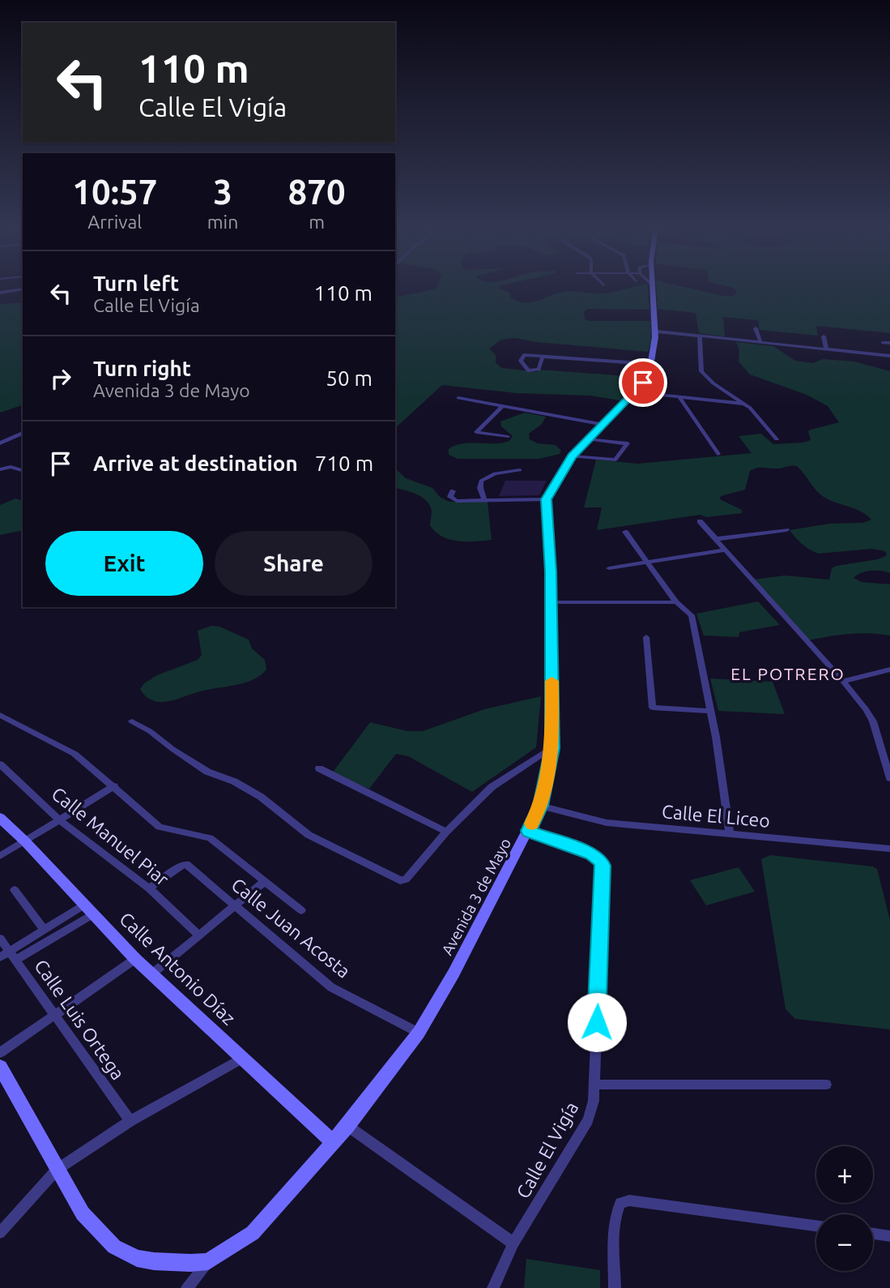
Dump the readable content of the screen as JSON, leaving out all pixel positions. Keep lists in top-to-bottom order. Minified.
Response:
{"streets":{"street":["Calle El Liceo","Calle Manuel Piar","Avenida 3 de Mayo","Calle Juan Acosta","Calle Antonio Díaz","Calle Luis Ortega","Calle El Vigía"]},"crossings":[["Calle El Liceo","Avenida 3 de Mayo"],["Calle Manuel Piar","Calle Juan Acosta"],["Avenida 3 de Mayo","Calle Juan Acosta"],["Avenida 3 de Mayo","Calle Antonio Díaz"],["Avenida 3 de Mayo","Calle El Vigía"]],"districts":["EL POTRERO"],"page":{"turn":["110 m","Calle El Vigía"],"eta":["10:57","Arrival","3","min","870","m"],"list":[{"name":"Turn left","note":"Calle El Vigía","value":"110 m"},{"name":"Turn right","note":"Avenida 3 de Mayo","value":"50 m"},{"name":"Arrive at destination","value":"710 m"}],"buttons":["Exit","Share"],"map_buttons":["+","−"]}}
